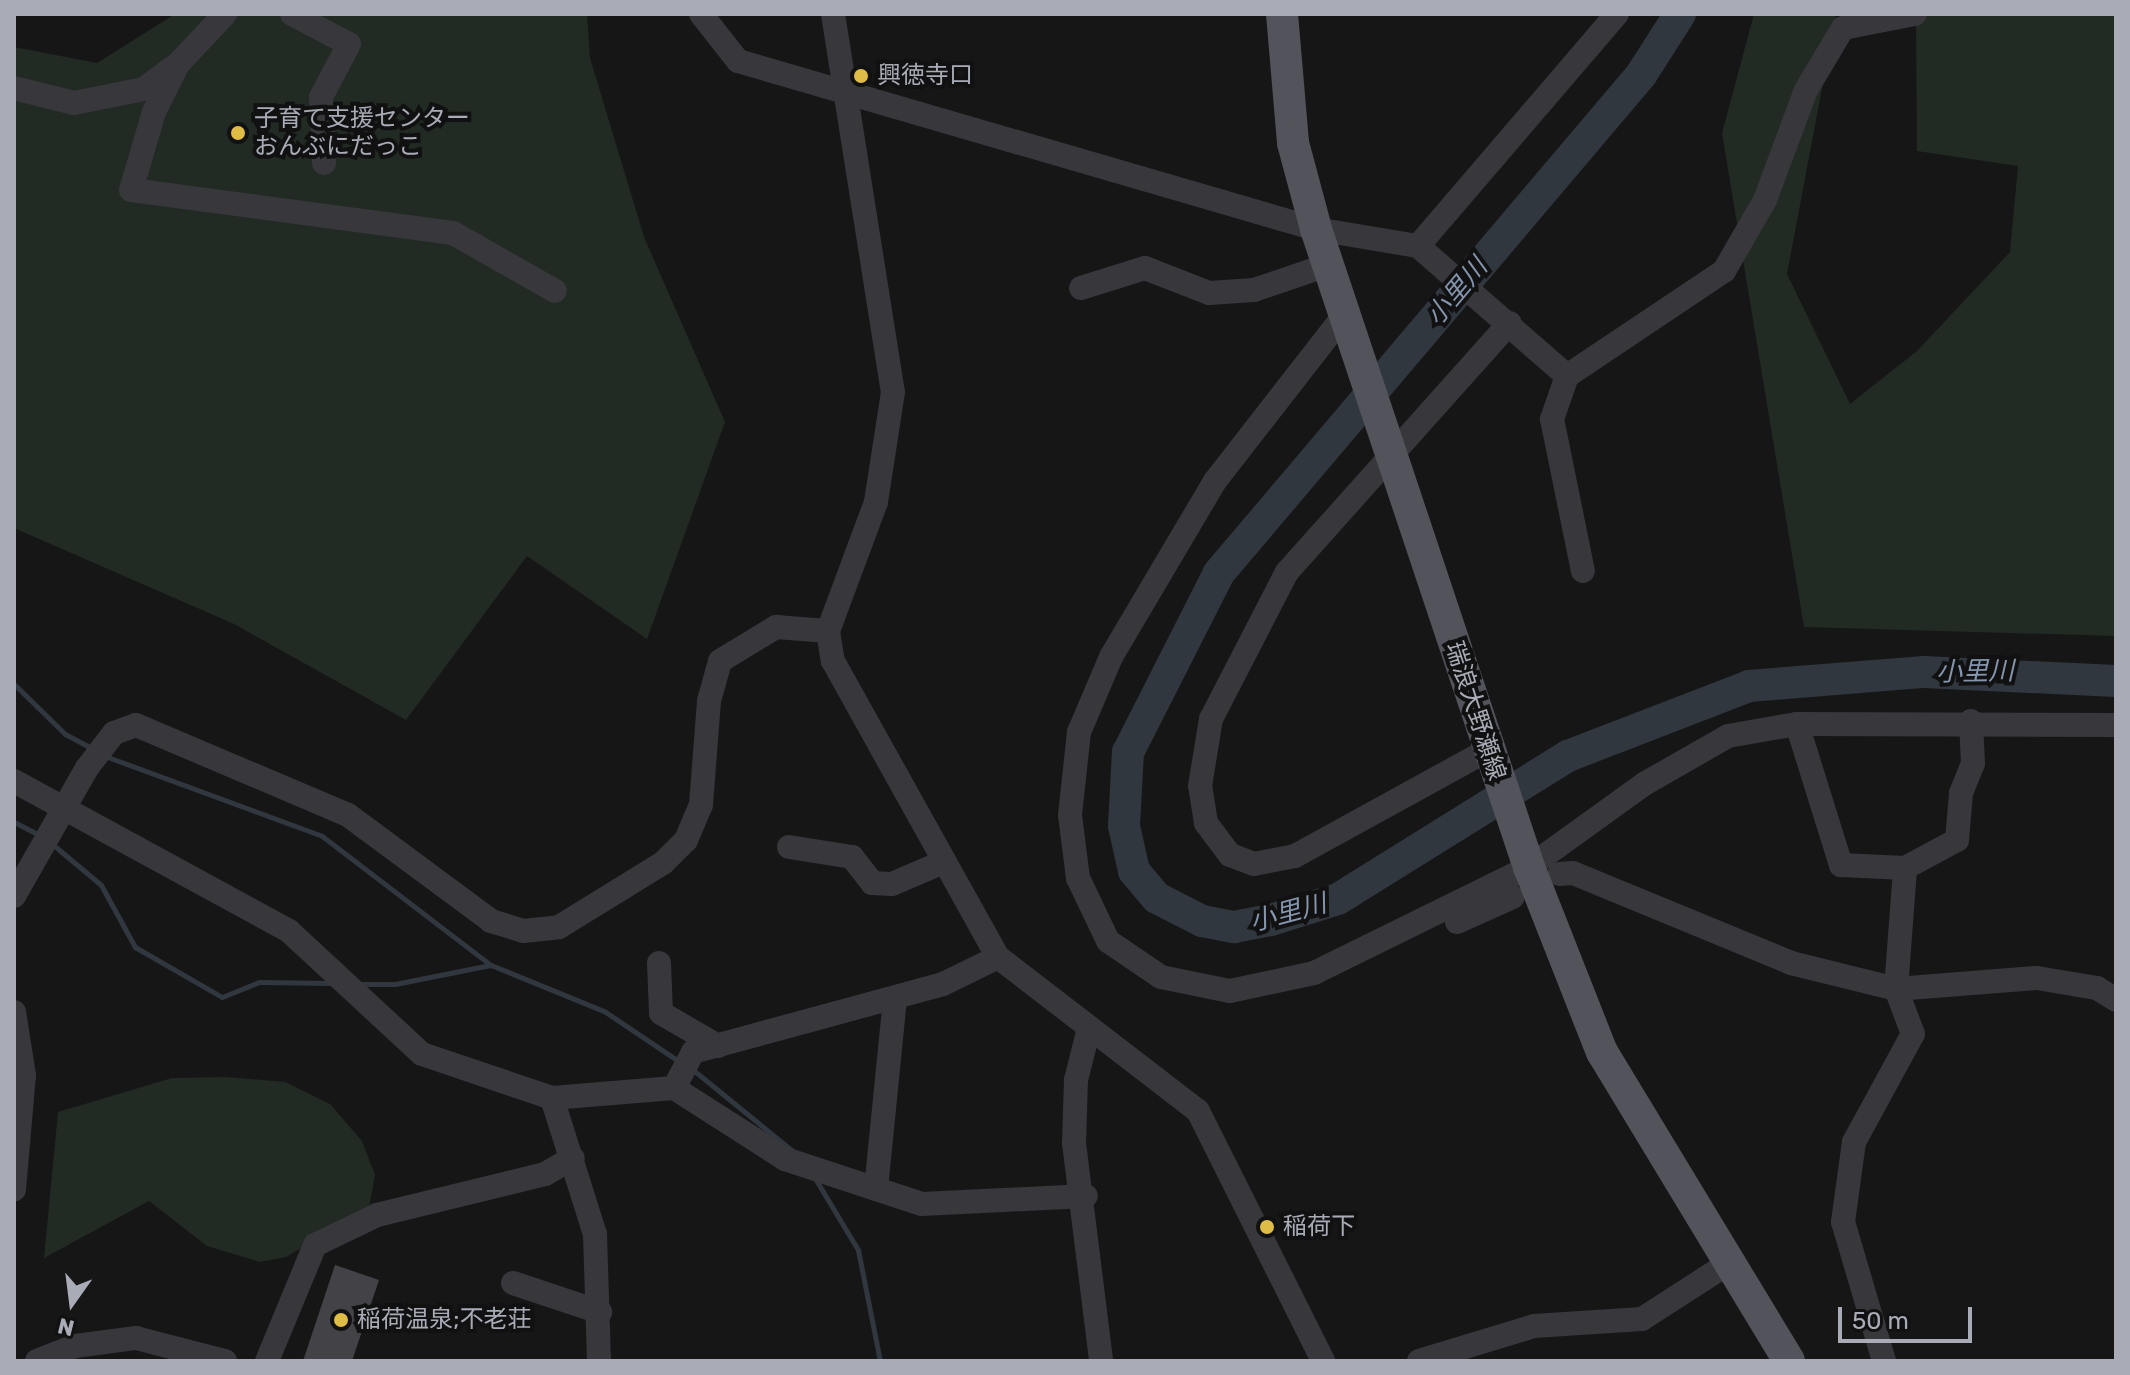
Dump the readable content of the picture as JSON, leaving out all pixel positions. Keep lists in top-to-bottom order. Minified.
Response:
{"streets":{"main road":["瑞浪大野瀬線"]},"water":["小里川"],"places":["興徳寺口","子育て支援センター おんぶにだっこ","稲荷下","稲荷温泉;不老荘"],"scale_bar":"50 m","north":"bottom"}
